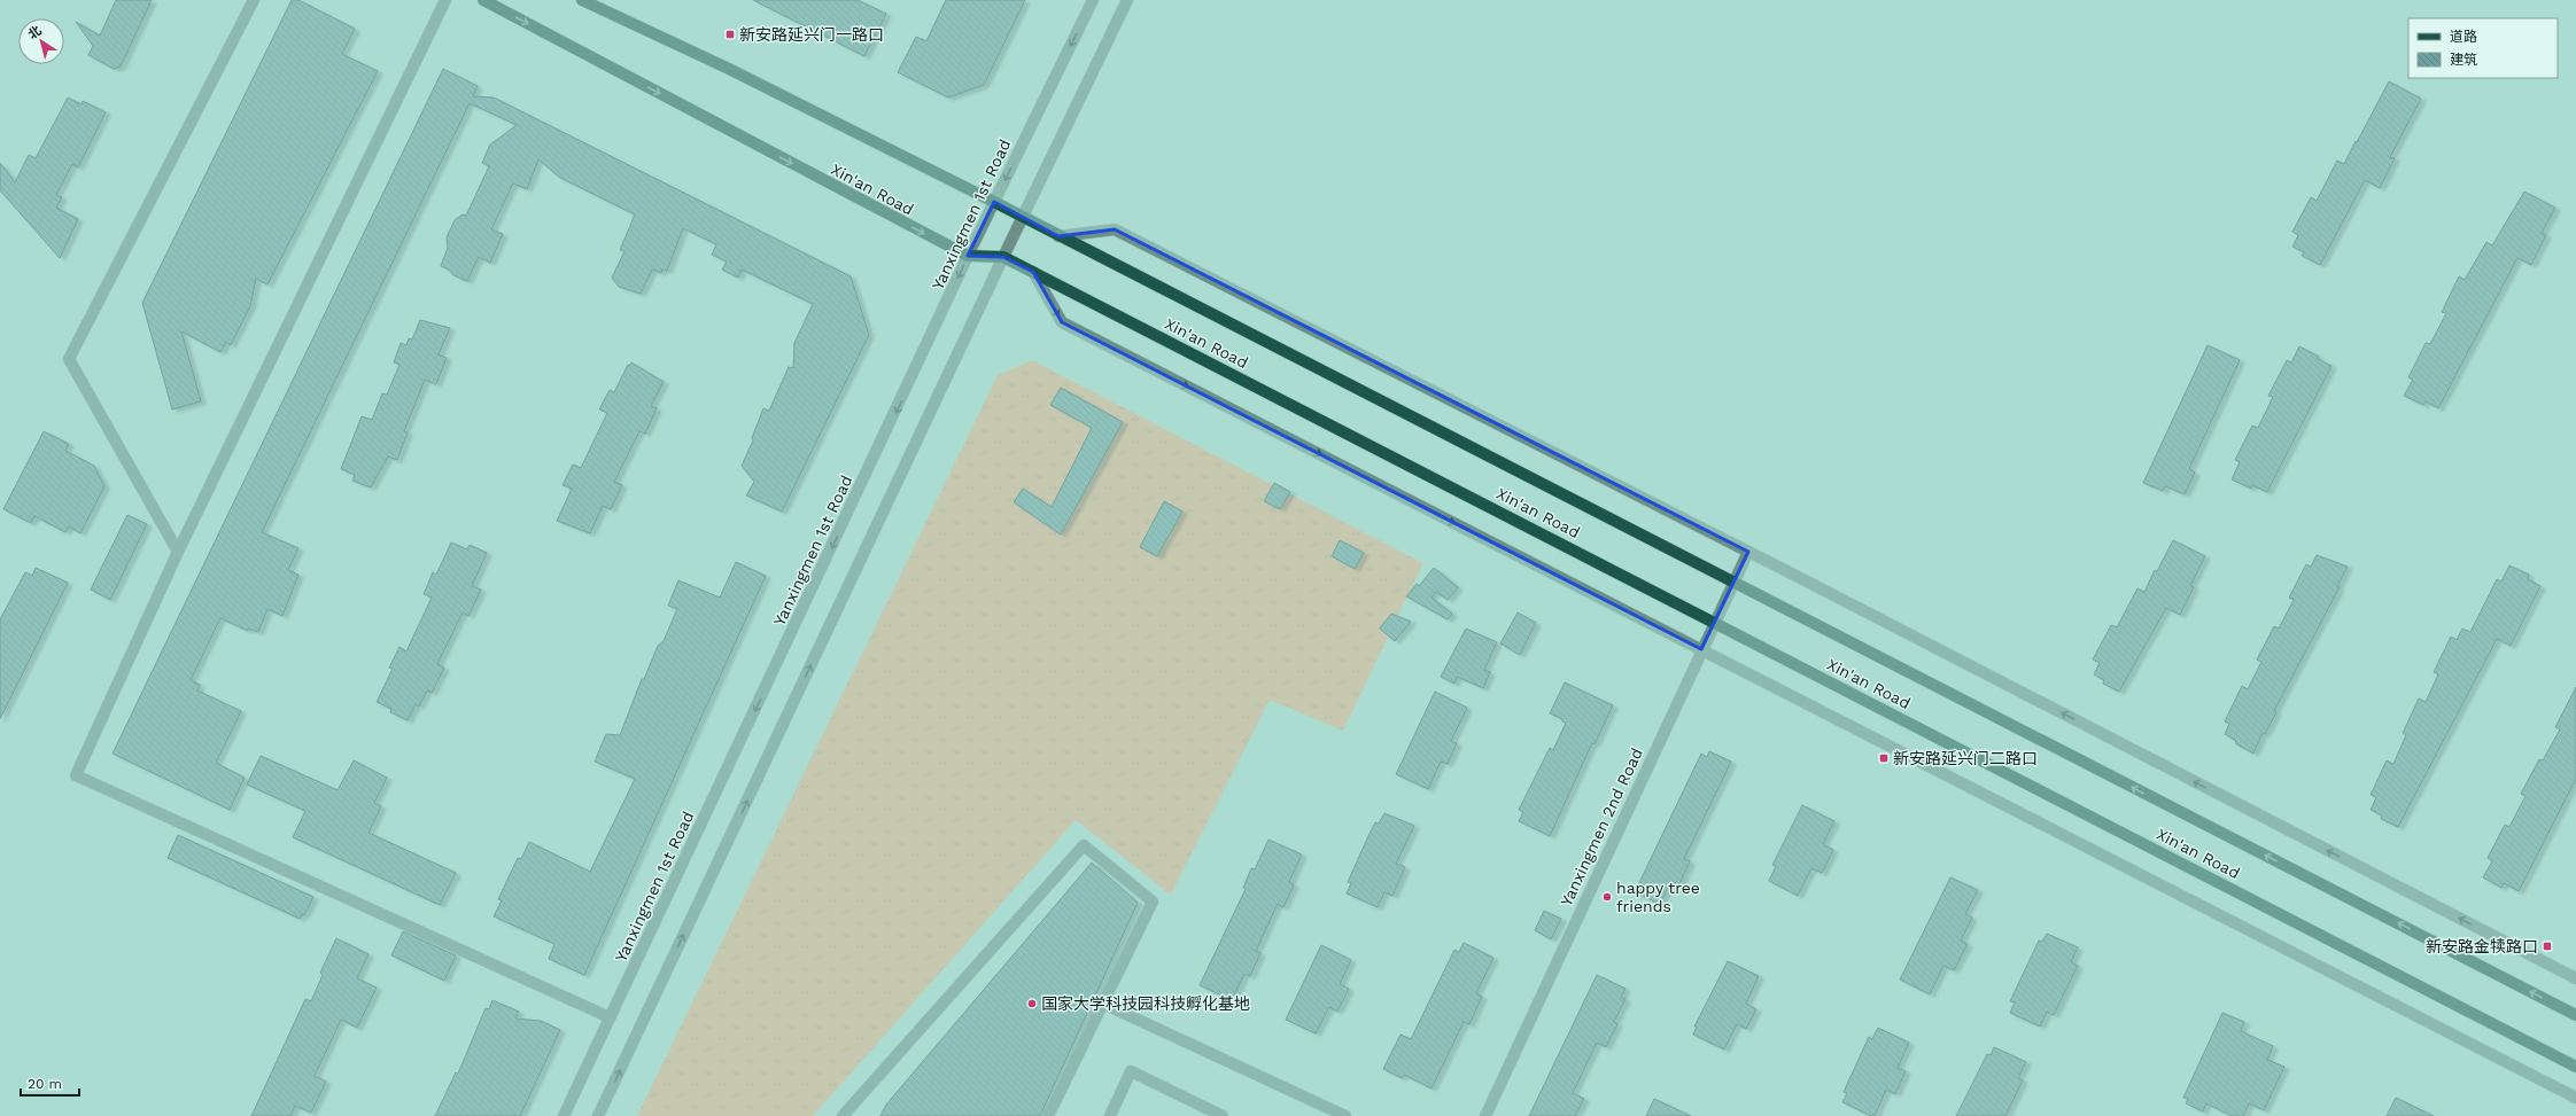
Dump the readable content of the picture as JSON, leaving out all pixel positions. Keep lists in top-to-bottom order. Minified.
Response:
{"streets":{"main road":["Xin'an Road"],"street":["Yanxingmen 1st Road","Yanxingmen 2nd Road"]},"crossings":[["Xin'an Road","Yanxingmen 1st Road"],["Xin'an Road","Yanxingmen 2nd Road"]],"places":{"transit":["新安路延兴门一路口","新安路延兴门二路口","新安路金犊路口"],"other":["happy tree friends","国家大学科技园科技孵化基地"]},"legend":["道路","建筑"],"scale_bar":"20 m","north":"top left"}
